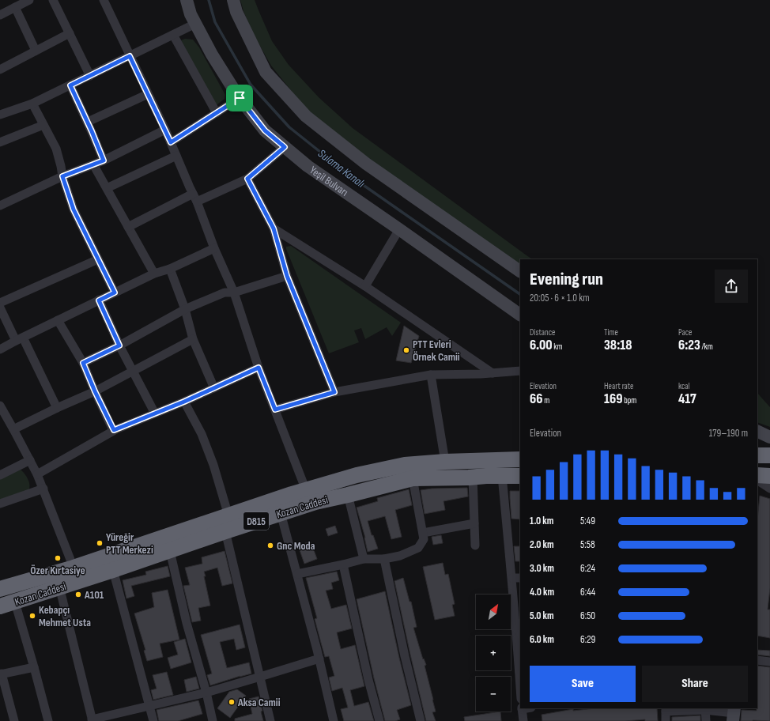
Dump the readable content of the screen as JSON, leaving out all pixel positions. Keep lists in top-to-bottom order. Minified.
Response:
{"streets":{"highway":["Kozan Caddesi","D815"],"main road":["Yeşil Bulvarı"]},"water":["Sulama Kanalı"],"places":["PTT Evleri Örnek Camii","Yüreğir PTT Merkezi","Gnc Moda","Özer Kırtasiye","A101","Kebapçı Mehmet Usta","Aksa Camii"],"north":"top right","page":{"heading":["Evening run","20:05 · 6 × 1.0 km"],"stats":[["Distance","6.00 km"],["Time","38:18"],["Pace","6:23 /km"],["Elevation","66 m"],["Heart rate","169 bpm"],["kcal","417"]],"chart":["Elevation","179–190 m"],"list":[{"name":"1.0 km","note":"5:49"},{"name":"2.0 km","note":"5:58"},{"name":"3.0 km","note":"6:24"},{"name":"4.0 km","note":"6:44"},{"name":"5.0 km","note":"6:50"},{"name":"6.0 km","note":"6:29"}],"map_buttons":["+","−"],"buttons":["Save","Share"]}}
